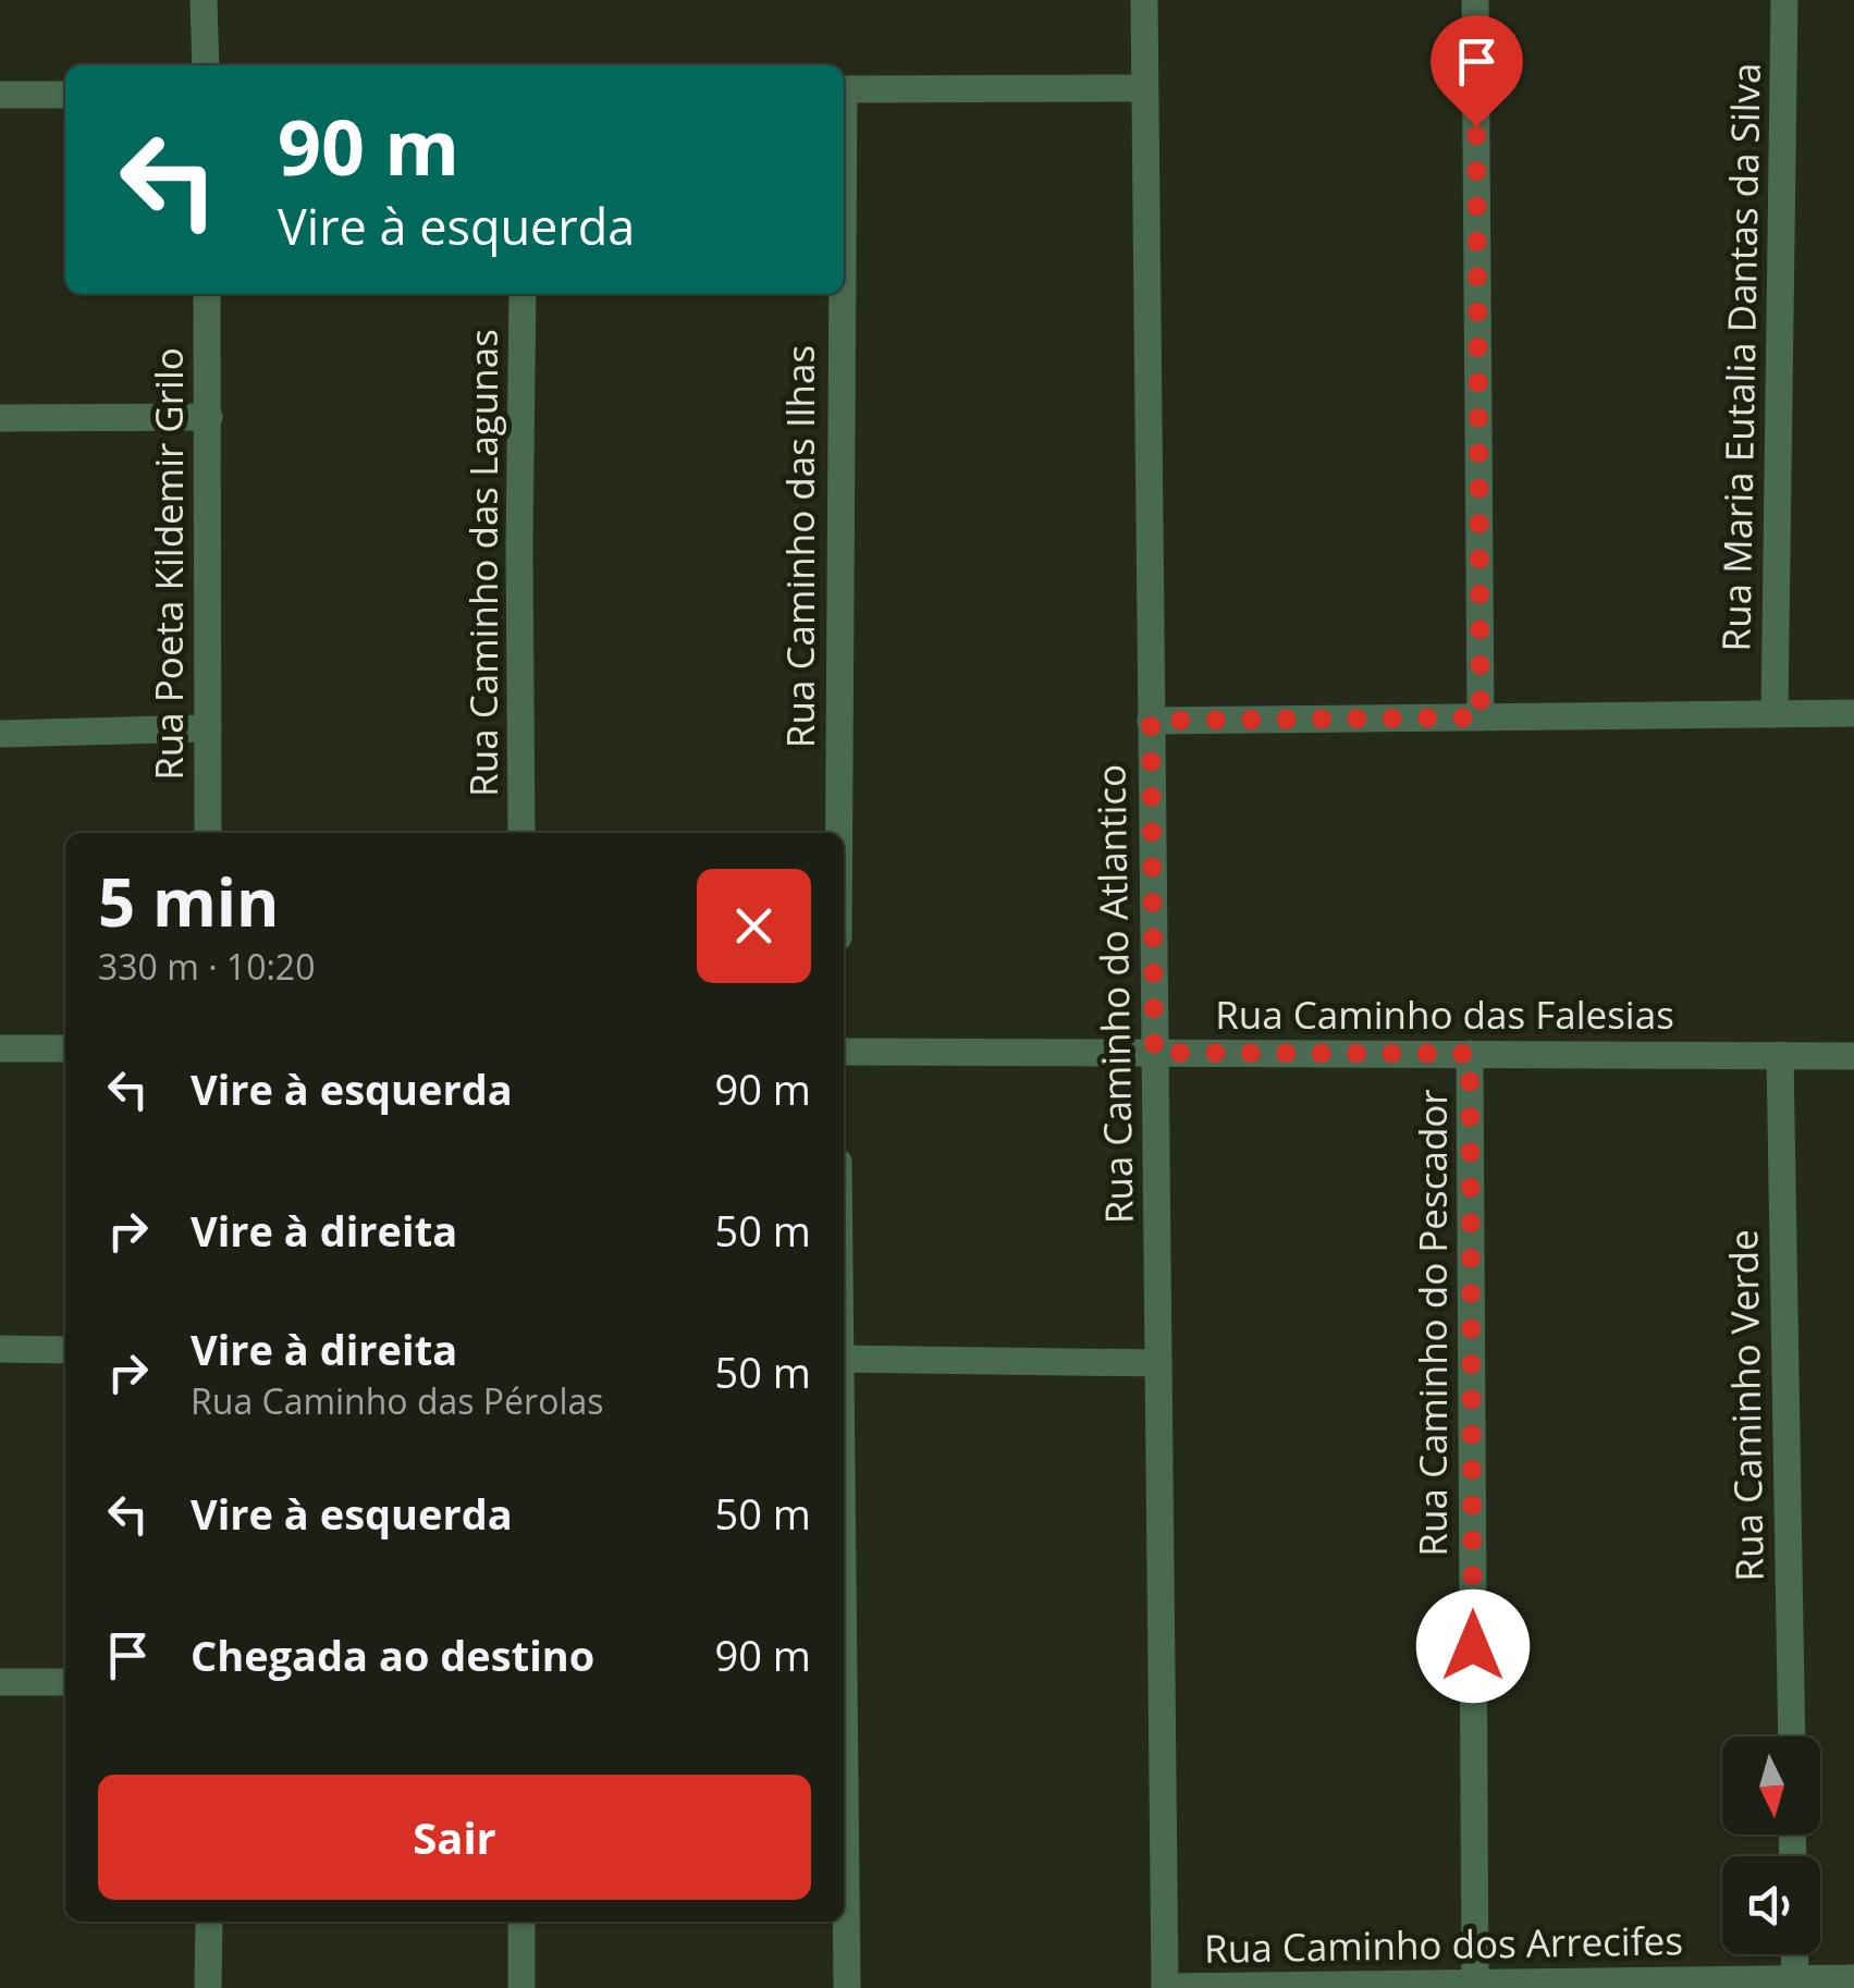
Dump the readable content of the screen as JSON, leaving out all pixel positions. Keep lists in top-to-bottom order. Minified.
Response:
{"streets":{"street":["Rua Maria Eutalia Dantas da Silva","Rua Caminho das Ilhas","Rua Caminho das Lagunas","Rua Poeta Kildemir Grilo","Rua Caminho do Atlantico","Rua Caminho das Falesias","Rua Caminho do Pescador","Rua Caminho Verde","Rua Caminho dos Arrecifes"]},"crossings":[["Rua Caminho do Atlantico","Rua Caminho das Falesias"],["Rua Caminho do Atlantico","Rua Caminho dos Arrecifes"],["Rua Caminho das Falesias","Rua Caminho do Pescador"],["Rua Caminho das Falesias","Rua Caminho Verde"],["Rua Caminho do Pescador","Rua Caminho dos Arrecifes"]],"north":"bottom","page":{"turn":["90 m","Vire à esquerda"],"heading":["5 min","330 m · 10:20"],"list":[{"name":"Vire à esquerda","value":"90 m"},{"name":"Vire à direita","value":"50 m"},{"name":"Vire à direita","note":"Rua Caminho das Pérolas","value":"50 m"},{"name":"Vire à esquerda","value":"50 m"},{"name":"Chegada ao destino","value":"90 m"}],"buttons":"Sair"}}
